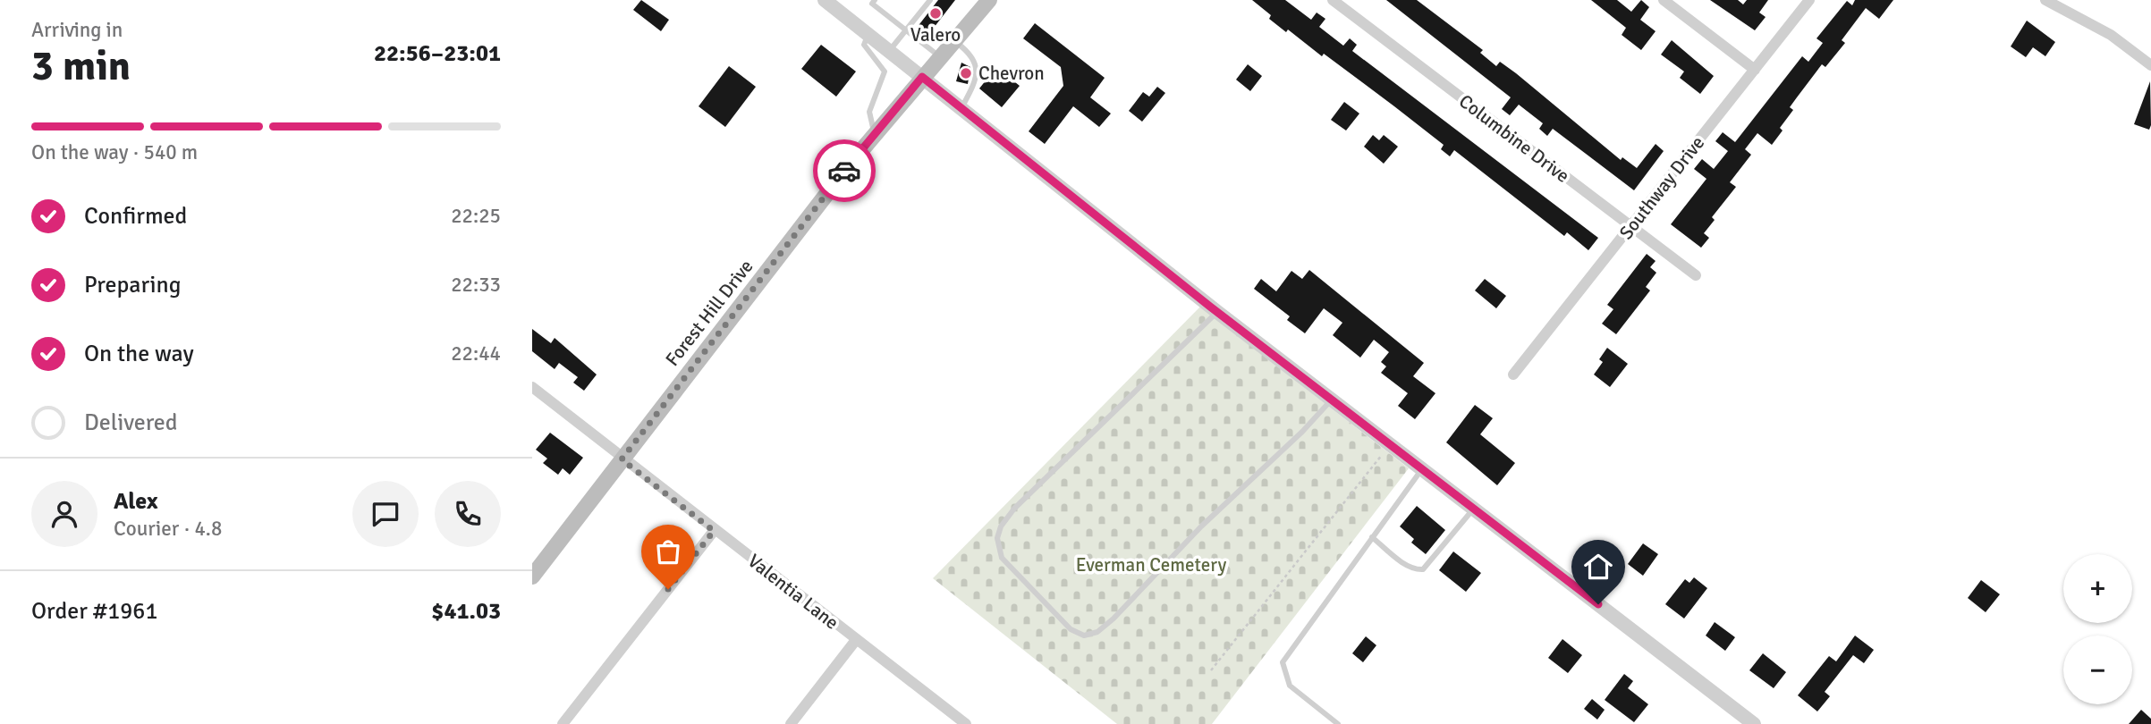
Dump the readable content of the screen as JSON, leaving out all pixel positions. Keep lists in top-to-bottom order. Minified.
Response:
{"streets":{"main road":["Forest Hill Drive"],"street":["Columbine Drive","Southway Drive","Valentia Lane"]},"crossings":[["Columbine Drive","Southway Drive"],["Forest Hill Drive","Valentia Lane"]],"parks":["Everman Cemetery"],"places":["Valero","Chevron"],"page":{"heading":["3 min","Arriving in","22:56–23:01"],"panel":["Alex","Courier · 4.8","Order #1961","$41.03"],"bar":"On the way · 540 m","list":[["Confirmed","22:25"],["Preparing","22:33"],["On the way","22:44"],"Delivered"],"map_buttons":["+","−"]}}
